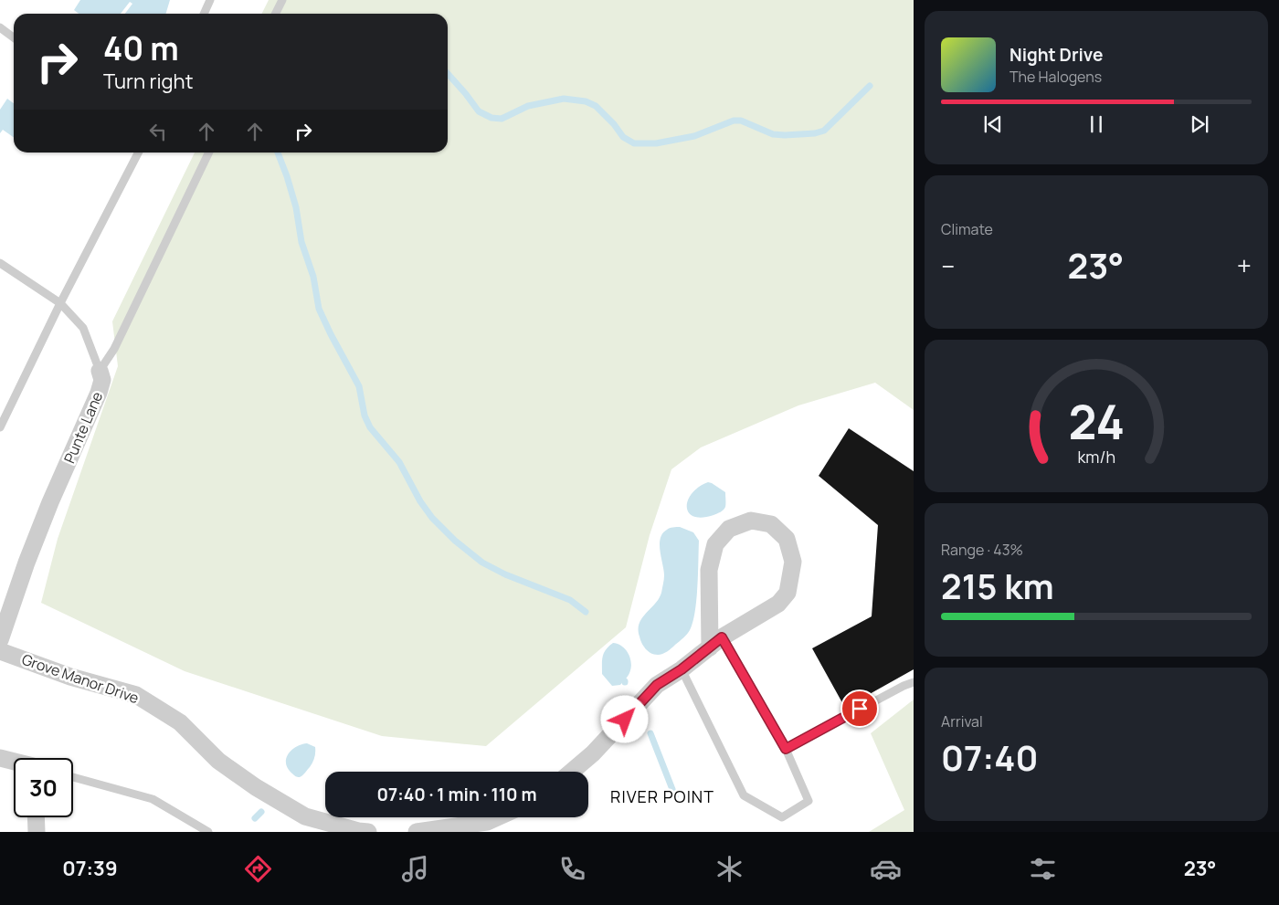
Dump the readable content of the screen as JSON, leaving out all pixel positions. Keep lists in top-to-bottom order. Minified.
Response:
{"streets":{"street":["Punte Lane","Grove Manor Drive"]},"districts":["RIVER POINT"],"page":{"turn":["40 m","Turn right"],"song":["Night Drive","The Halogens"],"tile":["Climate",["Range · 43%","215 km"],["Arrival","07:40"]],"heat":["−","23°","+"],"limit":"30","trip":"07:40 · 1 min · 110 m","tabs":["07:39","23°"],"gauge":["24","km/h"]}}
